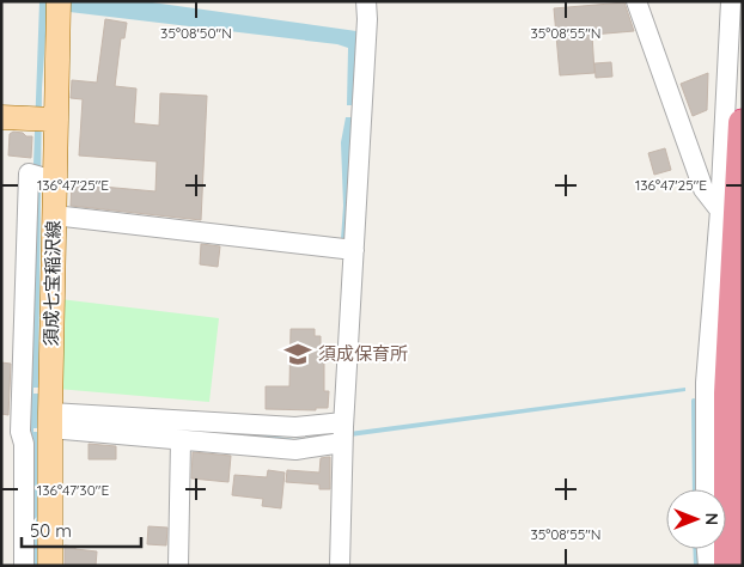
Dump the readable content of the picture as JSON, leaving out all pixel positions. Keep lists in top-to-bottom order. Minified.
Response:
{"streets":{"main road":["須成七宝稲沢線"]},"places":{"school or university":["須成保育所"]},"scale_bar":"50 m","north":"right","coordinates":["35°08'50\"N","35°08'55\"N","136°47'25\"E","136°47'30\"E"]}
